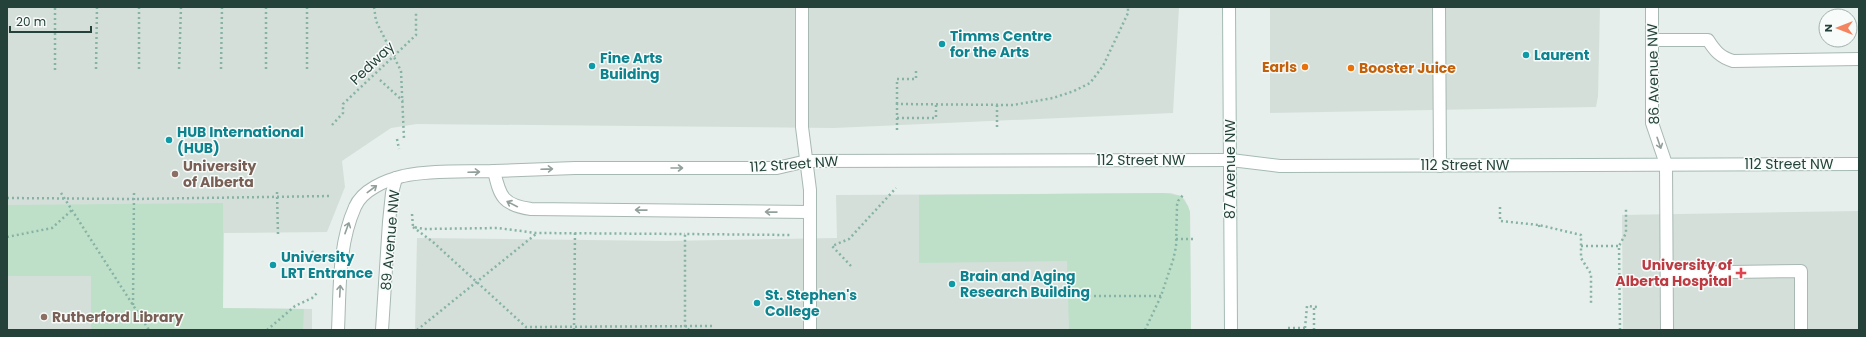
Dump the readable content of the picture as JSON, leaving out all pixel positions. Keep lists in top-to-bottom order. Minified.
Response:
{"streets":{"street":["86 Avenue NW","112 Street NW","87 Avenue NW","89 Avenue NW"],"path":["Pedway"]},"crossings":[["86 Avenue NW","112 Street NW"],["112 Street NW","87 Avenue NW"],["112 Street NW","89 Avenue NW"]],"one_way":["86 Avenue NW"],"places":{"other":["Timms Centre for the Arts","Laurent","Fine Arts Building","Earls","Booster Juice","HUB International (HUB)","University of Alberta","University LRT Entrance","Brain and Aging Research Building","St. Stephen's College","Rutherford Library"],"health":["University of Alberta Hospital"]},"scale_bar":"20 m","north":"left"}
